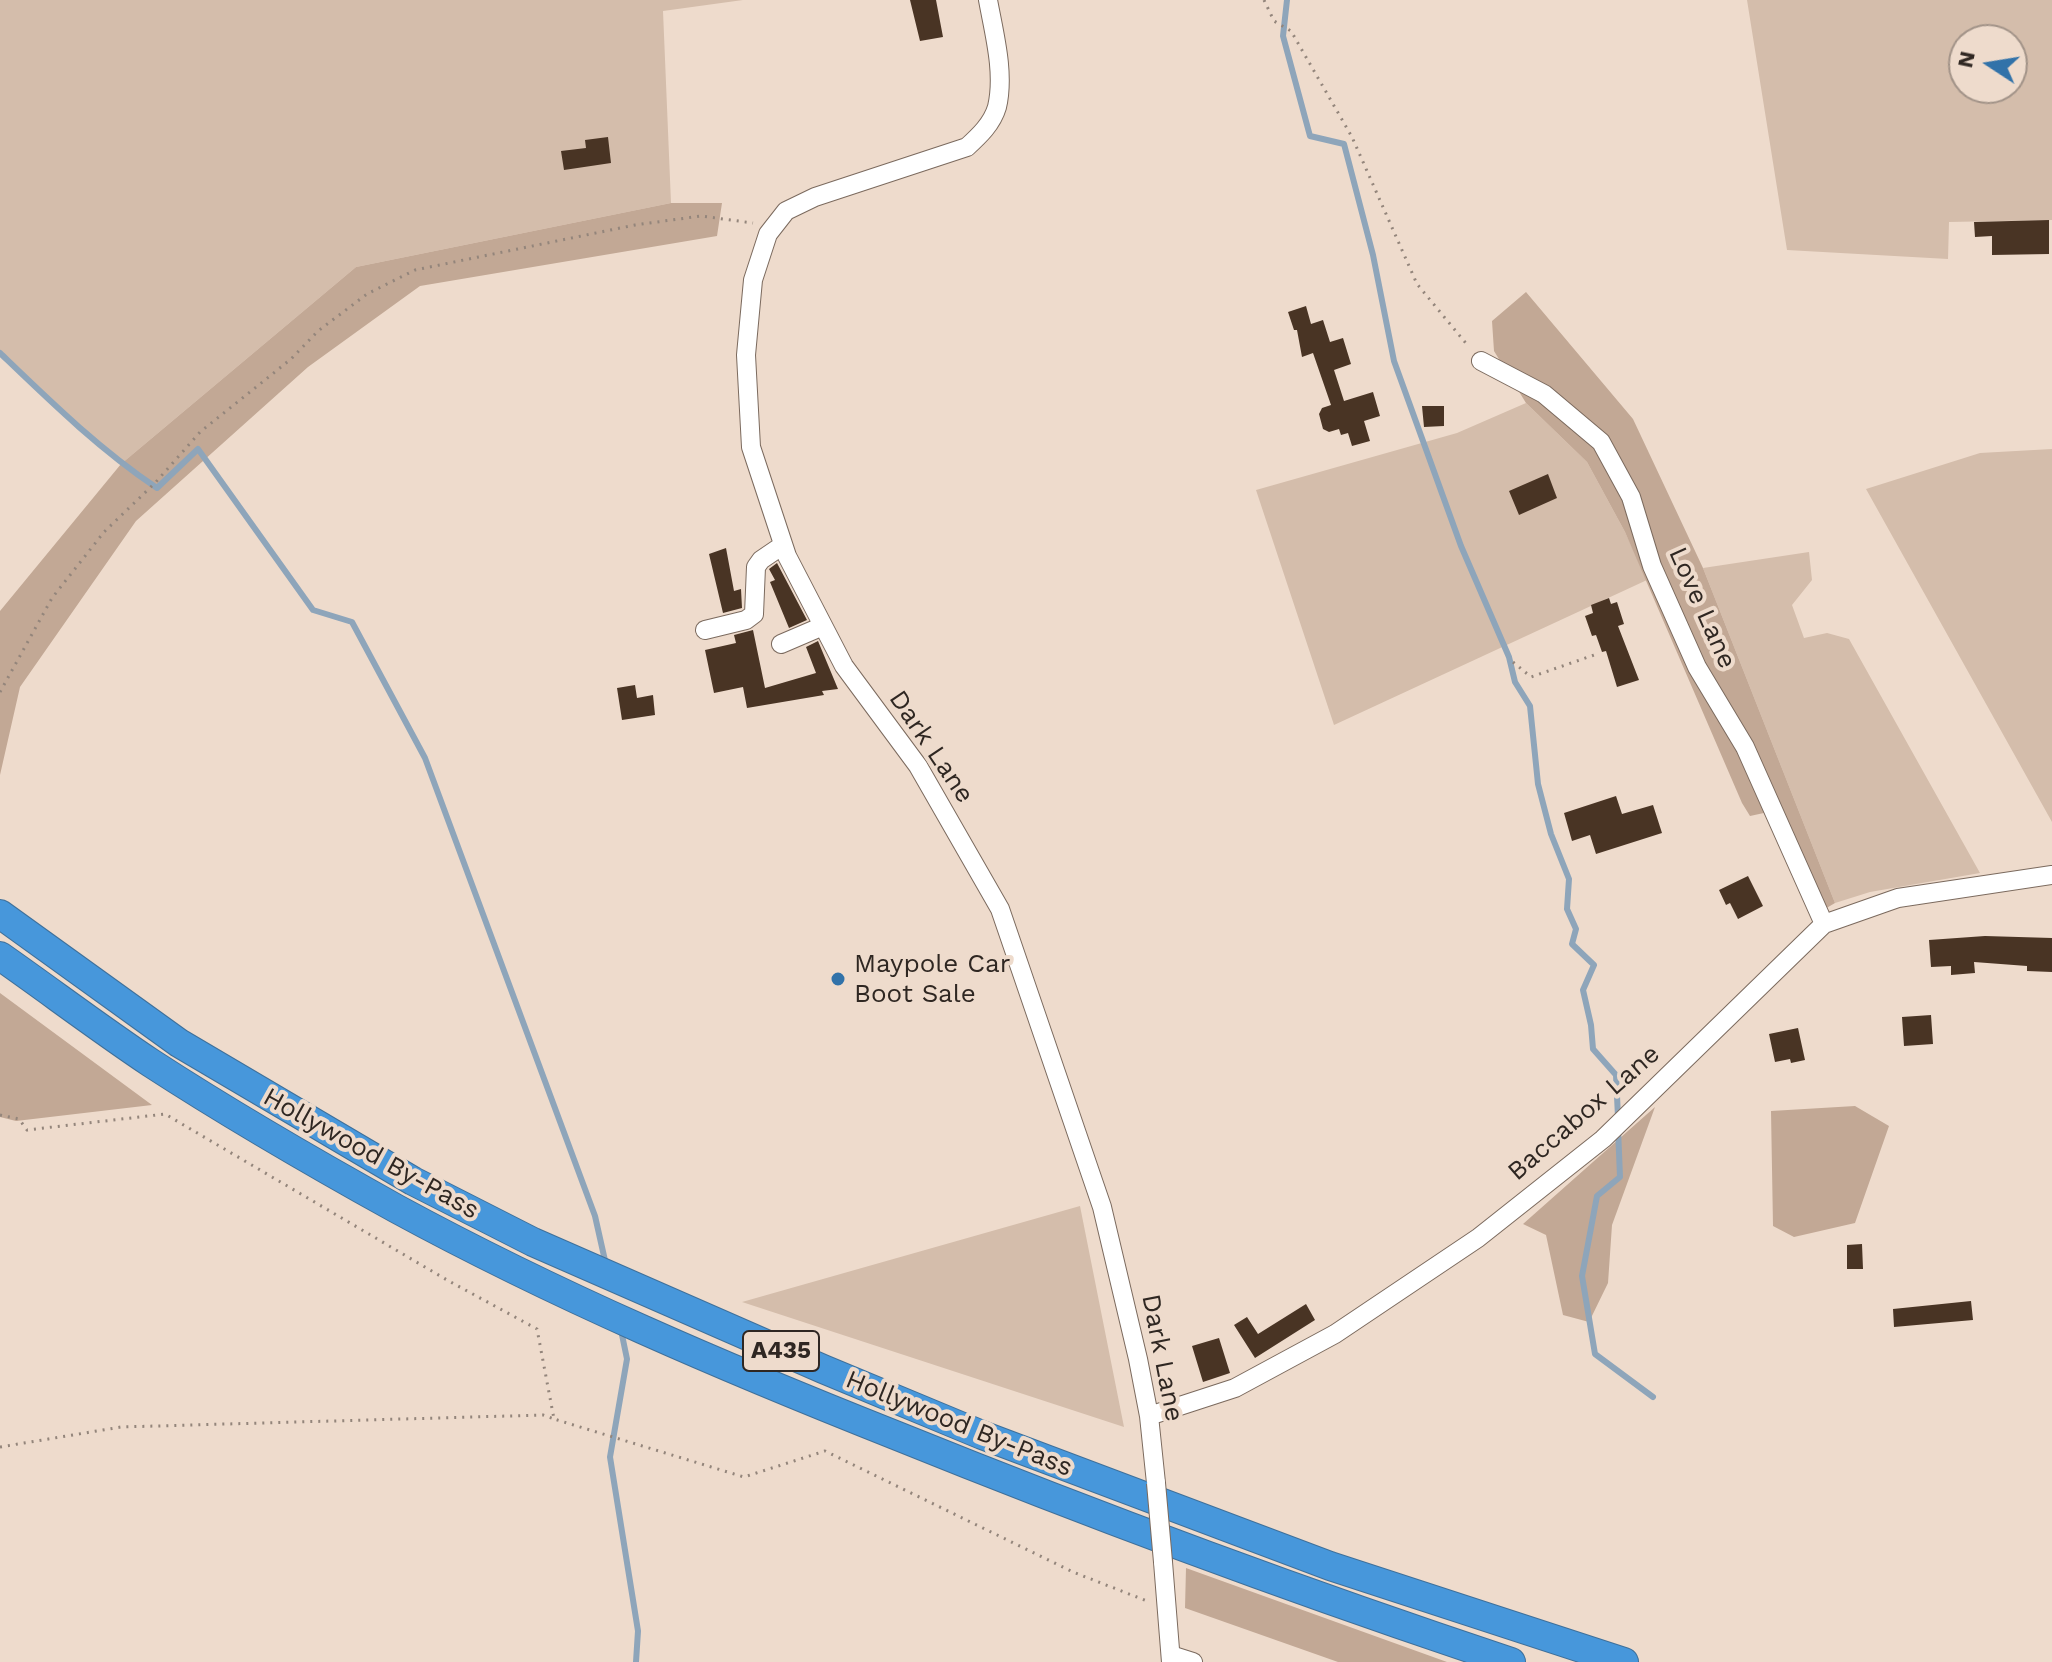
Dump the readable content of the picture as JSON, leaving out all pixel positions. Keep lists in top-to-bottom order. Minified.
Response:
{"streets":{"highway":["Hollywood By-Pass","A435"],"street":["Love Lane","Dark Lane","Baccabox Lane"]},"crossings":[["Love Lane","Baccabox Lane"],["Dark Lane","Baccabox Lane"]],"places":["Maypole Car Boot Sale"],"north":"left"}
